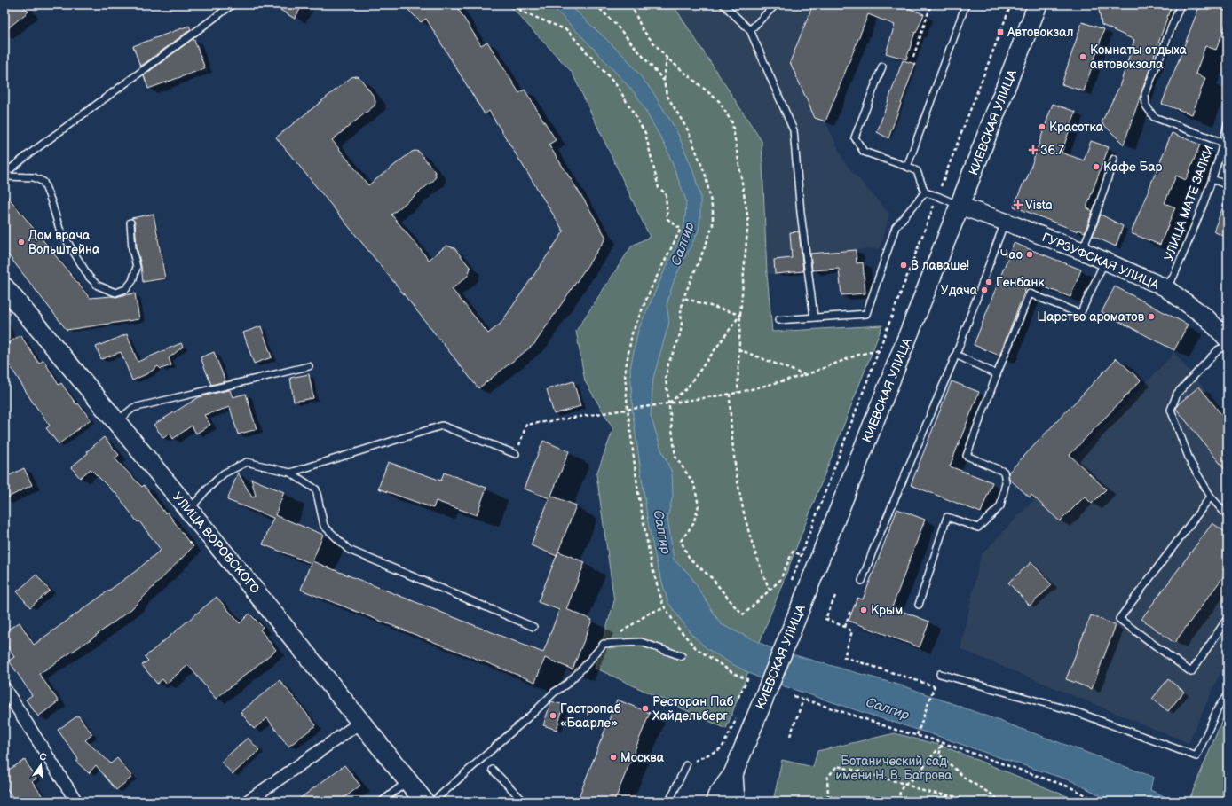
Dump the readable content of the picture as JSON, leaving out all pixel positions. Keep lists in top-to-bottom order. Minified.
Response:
{"streets":{"main road":["КИЕВСКАЯ УЛИЦА","ГУРЗУФСКАЯ УЛИЦА","УЛИЦА ВОРОВСКОГО"],"lane":["УЛИЦА МАТЕ ЗАЛКИ"]},"crossings":[["КИЕВСКАЯ УЛИЦА","ГУРЗУФСКАЯ УЛИЦА"],["УЛИЦА МАТЕ ЗАЛКИ","ГУРЗУФСКАЯ УЛИЦА"]],"water":["Салгир"],"parks":["Ботанический сад имени Н. В. Багрова"],"places":{"transit":["Автовокзал"],"other":["Комнаты отдыха автовокзала","Красотка","Кафе Бар","Дом врача Вольштейна","Чао","В лаваше!","Генбанк","Удача","Царство ароматов","Крым","Ресторан Паб Хайдельберг","Гастропаб «Баарле»","Москва"],"health":["36.7","Vista"]},"north":"top"}
